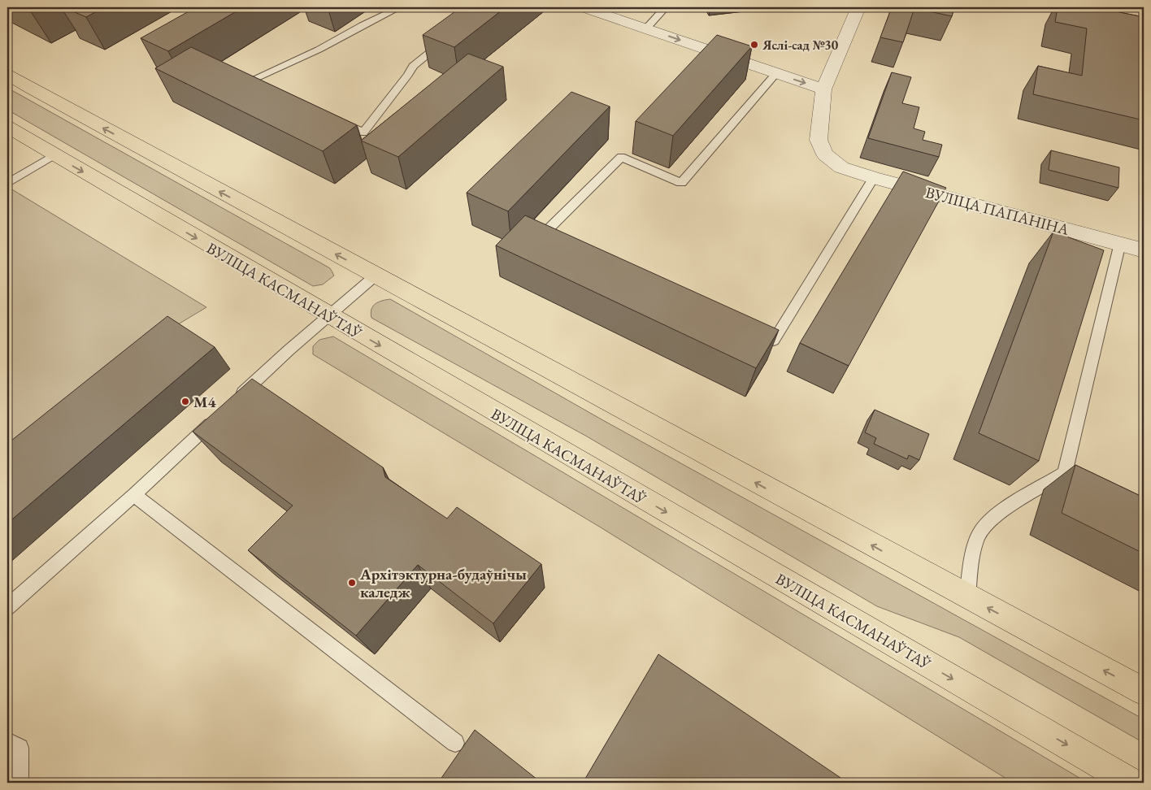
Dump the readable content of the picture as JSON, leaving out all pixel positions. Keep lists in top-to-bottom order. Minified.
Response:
{"streets":{"main road":["ВУЛІЦА КАСМАНАЎТАЎ"],"street":["ВУЛІЦА ПАПАНІНА"]},"places":["Яслі-сад №30","M4","Архітэктурна-будаўнічы каледж"]}
